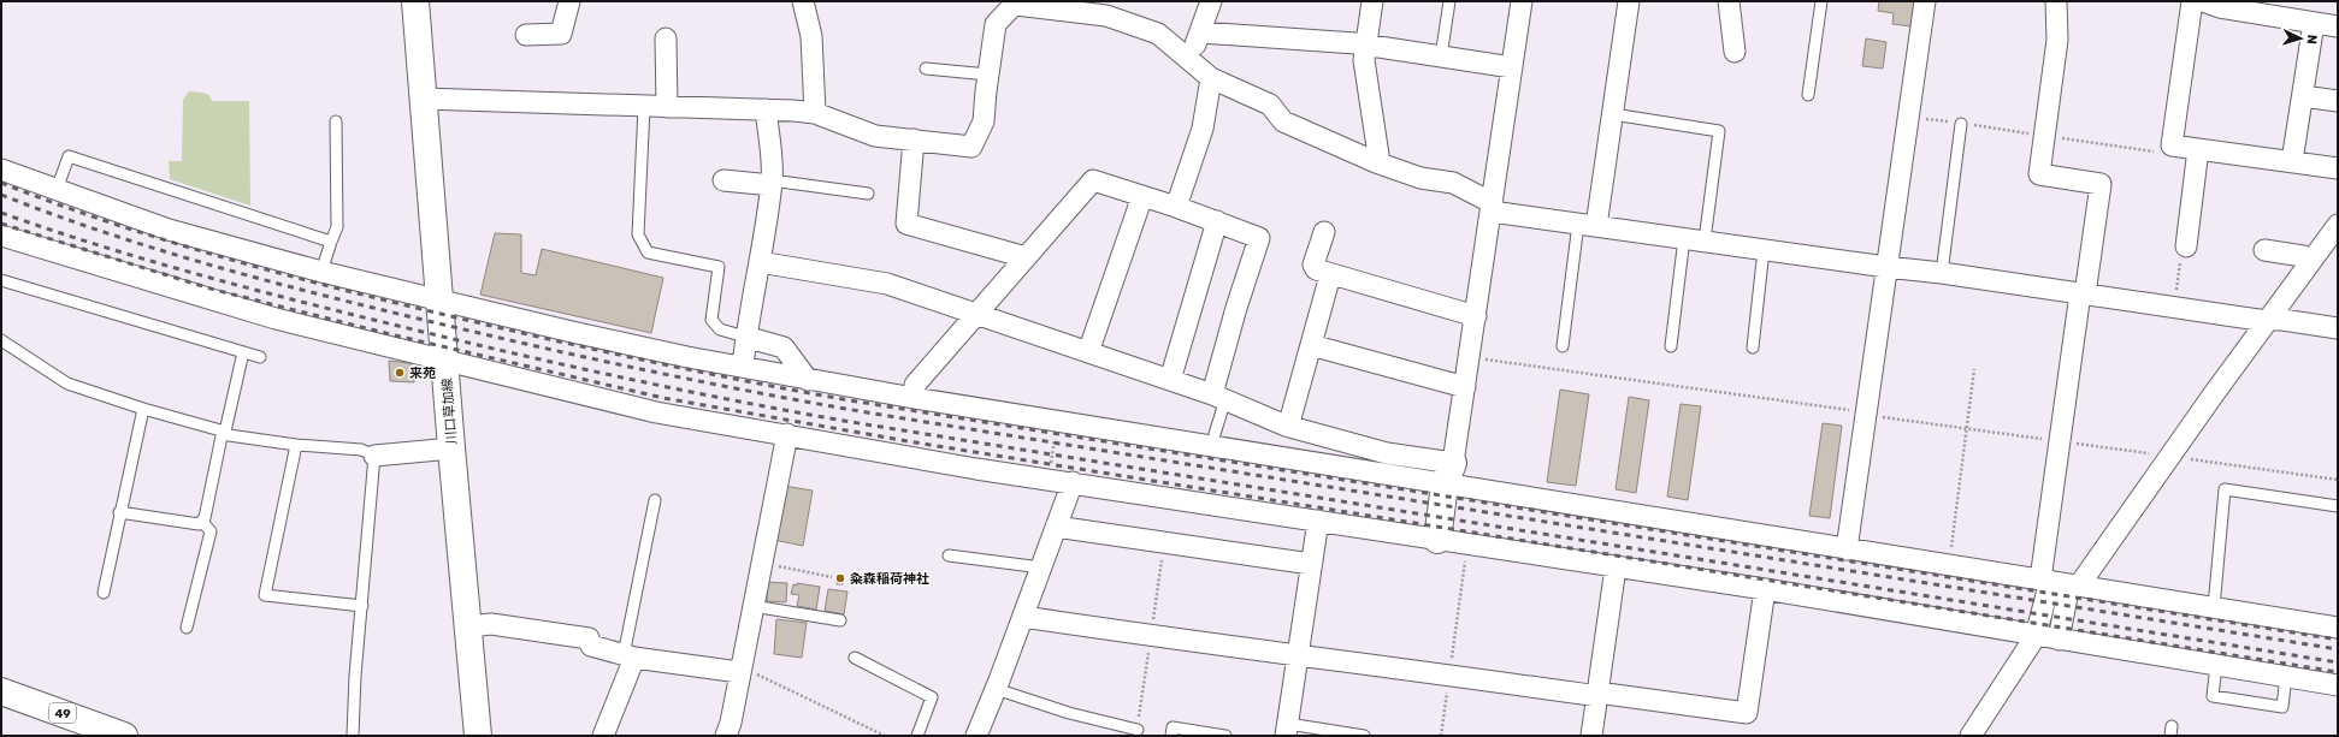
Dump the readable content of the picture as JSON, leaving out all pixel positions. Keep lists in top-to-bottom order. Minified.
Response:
{"streets":{"main road":["川口草加線","49"]},"places":["来苑","粂森稲荷神社"],"north":"right"}
